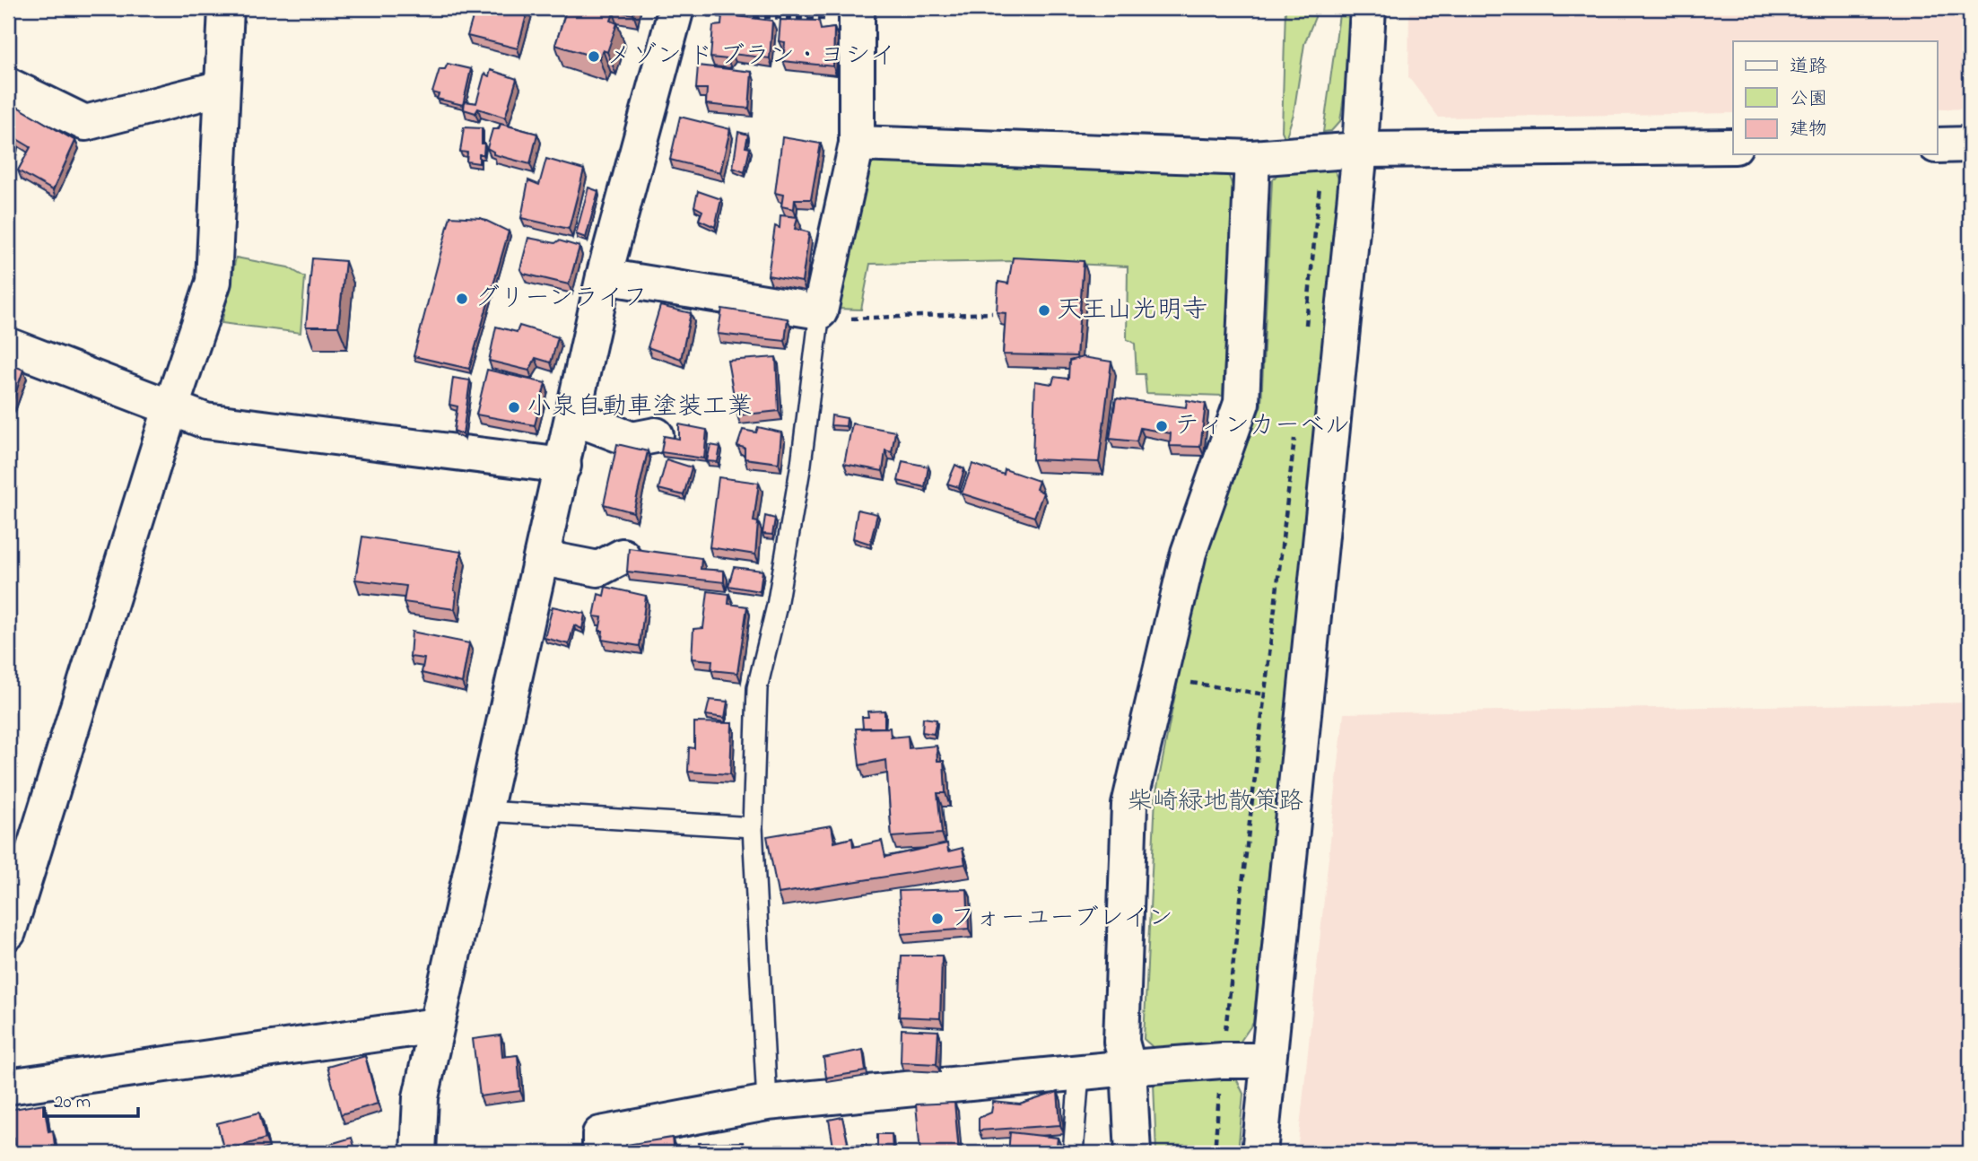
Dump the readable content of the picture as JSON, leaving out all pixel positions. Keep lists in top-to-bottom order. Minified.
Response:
{"parks":["柴崎緑地散策路"],"places":["メゾン ド ブラン・ヨシイ","グリーンライフ","天王山光明寺","小泉自動車塗装工業","ティンカーベル","フォーユーブレイン"],"legend":["道路","公園","建物"],"scale_bar":"20 m"}
